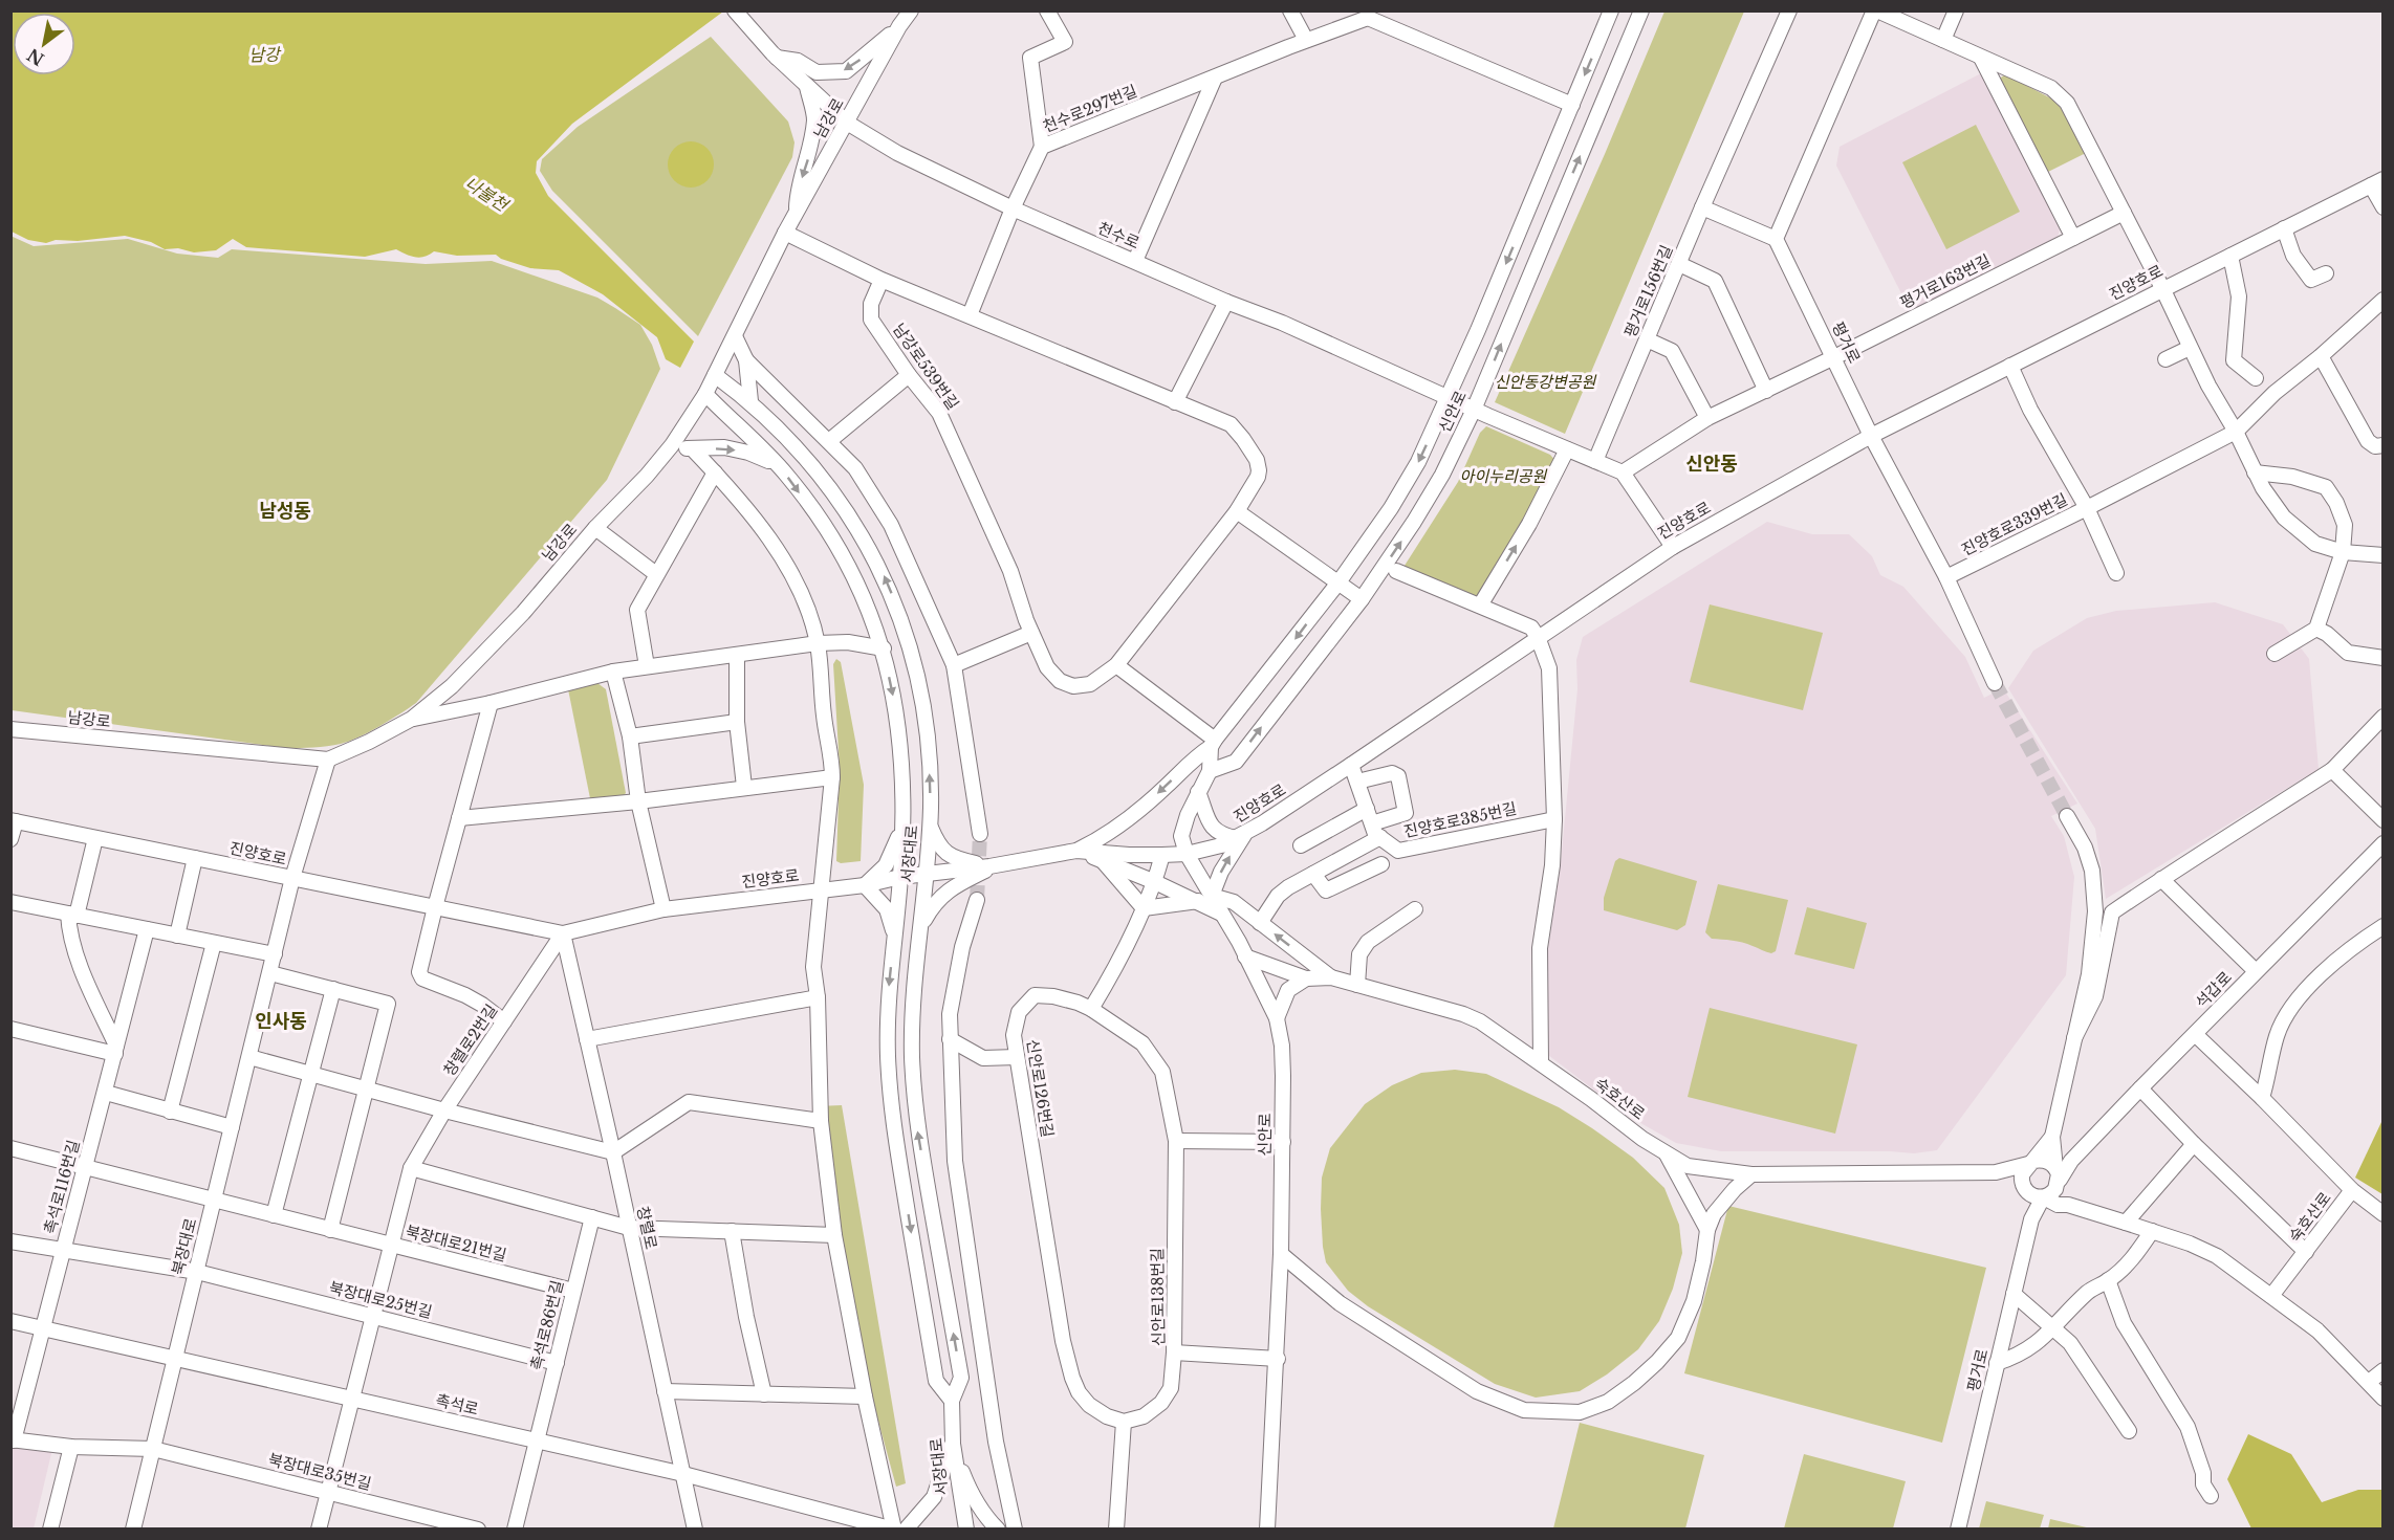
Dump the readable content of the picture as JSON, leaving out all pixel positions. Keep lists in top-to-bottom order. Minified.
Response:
{"streets":{"street":["천수로297번길","남강로","천수로","평거로163번길","진양호로","평거로156번길","평거로","남강로539번길","신안로","진양호로339번길","진양호로385번길","서장대로","석갑로","창렬로2번길","신안로126번길","숙호산로","촉석로116번길","창렬로","북장대로21번길","북장대로","신안로138번길","북장대로25번길","촉석로86번길","촉석로","북장대로35번길"]},"crossings":[["천수로297번길","천수로"],["천수로297번길","남강로539번길"],["남강로","천수로"],["남강로","서장대로"],["남강로","북장대로"],["천수로","평거로163번길"],["천수로","평거로156번길"],["천수로","신안로"],["평거로163번길","평거로"],["진양호로","평거로"],["진양호로","신안로"],["진양호로","진양호로339번길"],["진양호로","서장대로"],["진양호로","창렬로2번길"],["진양호로","창렬로"],["진양호로","북장대로"],["평거로","진양호로339번길"],["평거로","석갑로"],["신안로","숙호산로"],["신안로","신안로138번길"],["창렬로2번길","창렬로"],["창렬로2번길","북장대로21번길"],["창렬로2번길","북장대로25번길"],["창렬로2번길","촉석로"],["창렬로2번길","북장대로35번길"],["신안로126번길","신안로138번길"],["촉석로116번길","북장대로21번길"],["촉석로116번길","북장대로25번길"],["촉석로116번길","촉석로"],["촉석로116번길","북장대로35번길"],["창렬로","촉석로"],["북장대로21번길","북장대로"],["북장대로21번길","촉석로86번길"],["북장대로","북장대로25번길"],["북장대로","촉석로"],["북장대로","북장대로35번길"],["북장대로25번길","촉석로86번길"],["촉석로86번길","촉석로"]],"districts":["신안동","남성동","인사동"],"water":["남강","나불천"],"parks":["신안동강변공원","아이누리공원"],"north":"bottom left"}
